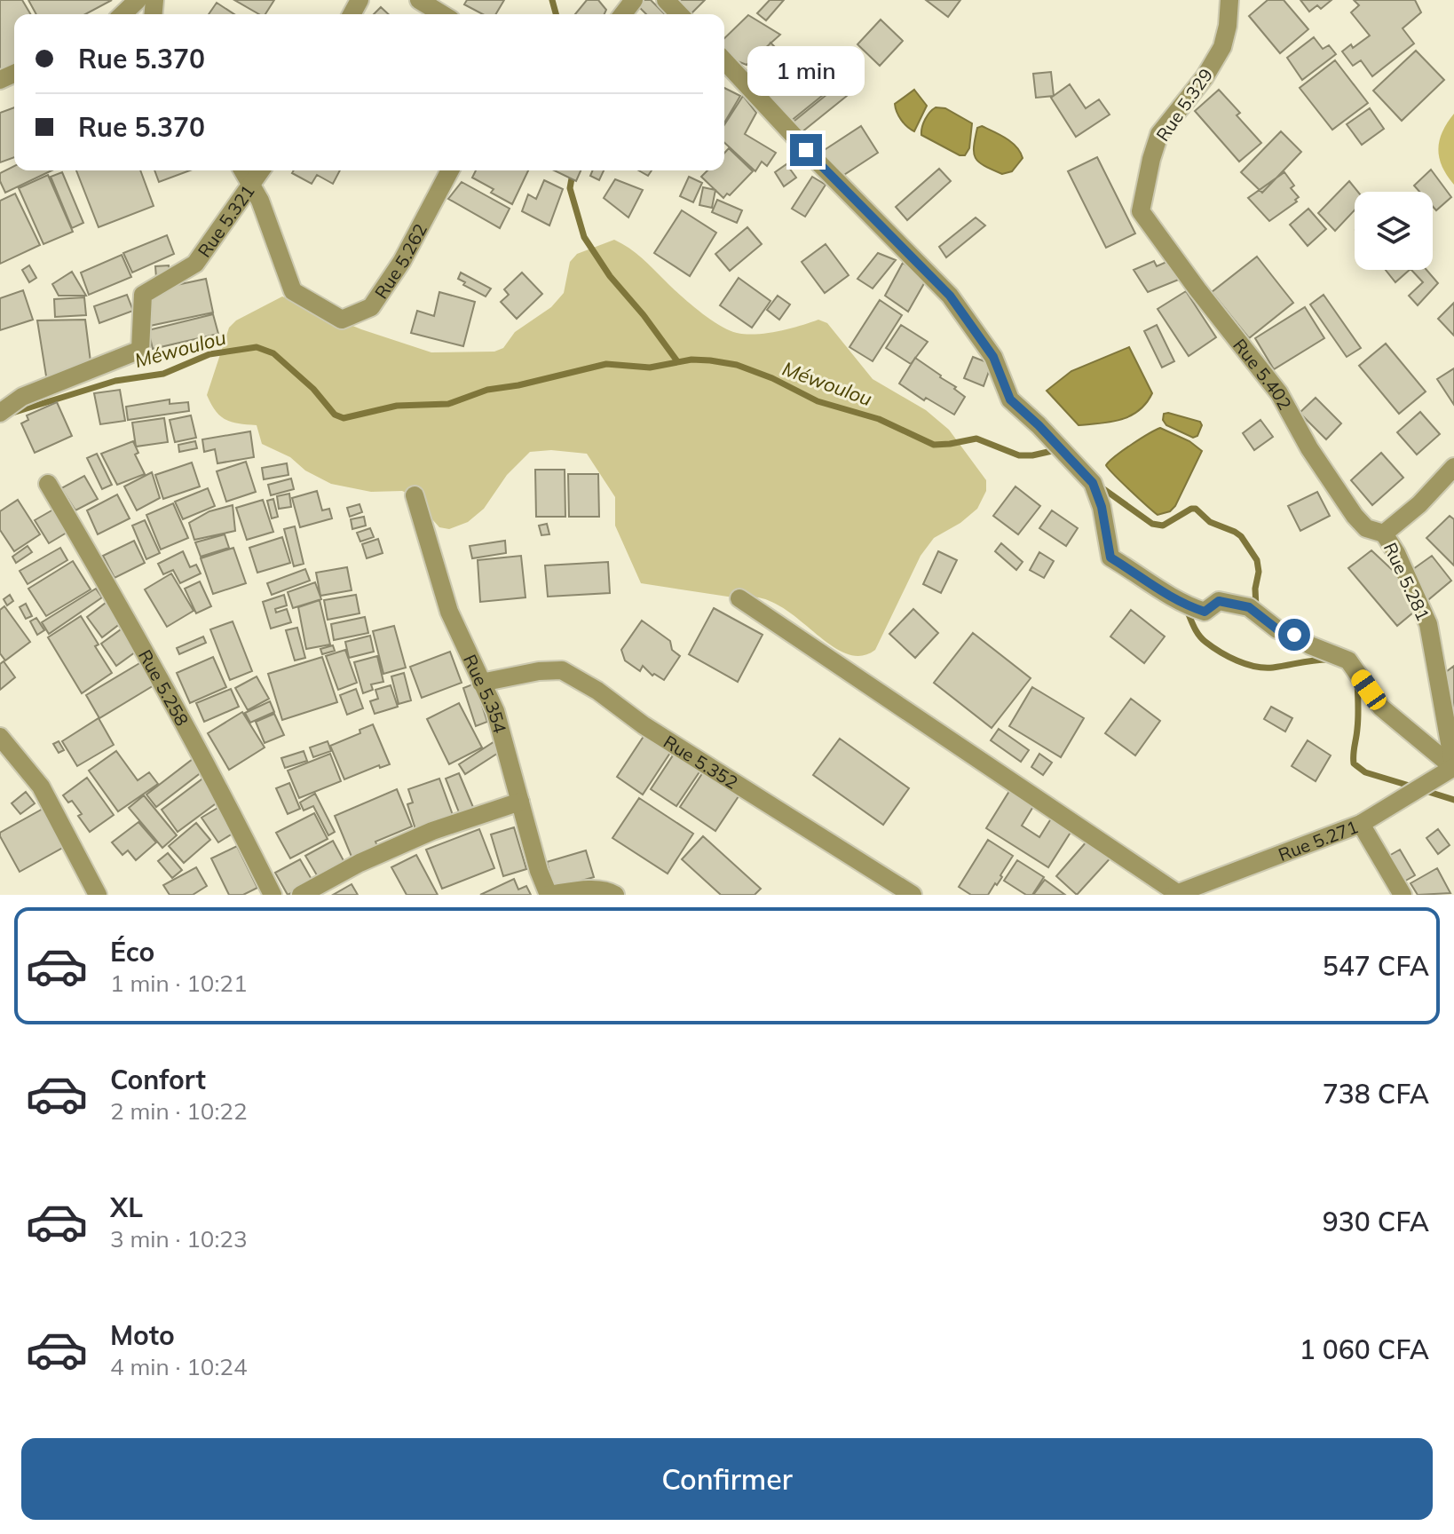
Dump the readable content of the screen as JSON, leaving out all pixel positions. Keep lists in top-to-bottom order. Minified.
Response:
{"streets":{"street":["Rue 5.329","Rue 5.321","Rue 5.262","Rue 5.402","Rue 5.281","Rue 5.258","Rue 5.354","Rue 5.352","Rue 5.271"]},"crossings":[["Rue 5.329","Rue 5.402"],["Rue 5.321","Rue 5.262"],["Rue 5.402","Rue 5.281"],["Rue 5.281","Rue 5.271"],["Rue 5.354","Rue 5.352"]],"water":["Méwoulou"],"page":{"banner":["Rue 5.370","Rue 5.370"],"bubble":"1 min","list":[{"name":"Éco","note":"1 min · 10:21","value":"547 CFA"},{"name":"Confort","note":"2 min · 10:22","value":"738 CFA"},{"name":"XL","note":"3 min · 10:23","value":"930 CFA"},{"name":"Moto","note":"4 min · 10:24","value":"1 060 CFA"}],"buttons":"Confirmer"}}
